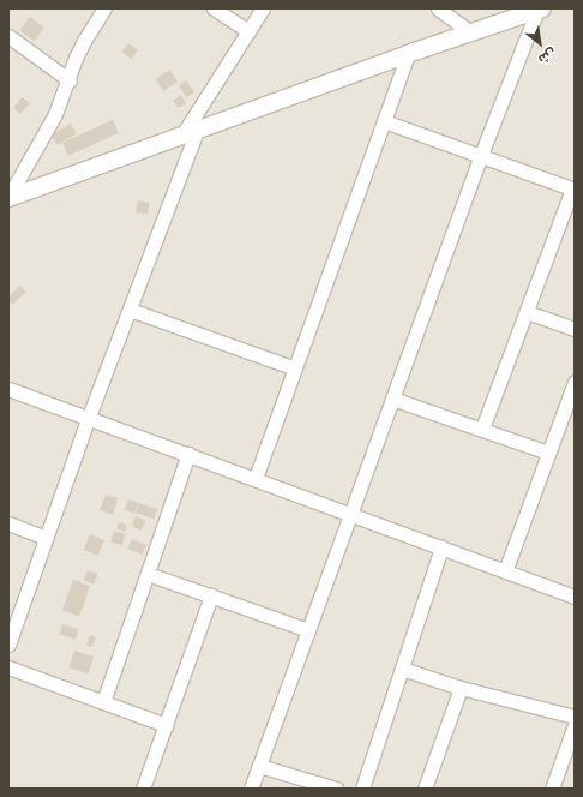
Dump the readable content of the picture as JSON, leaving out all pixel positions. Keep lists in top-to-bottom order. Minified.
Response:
{"north":"bottom right"}
